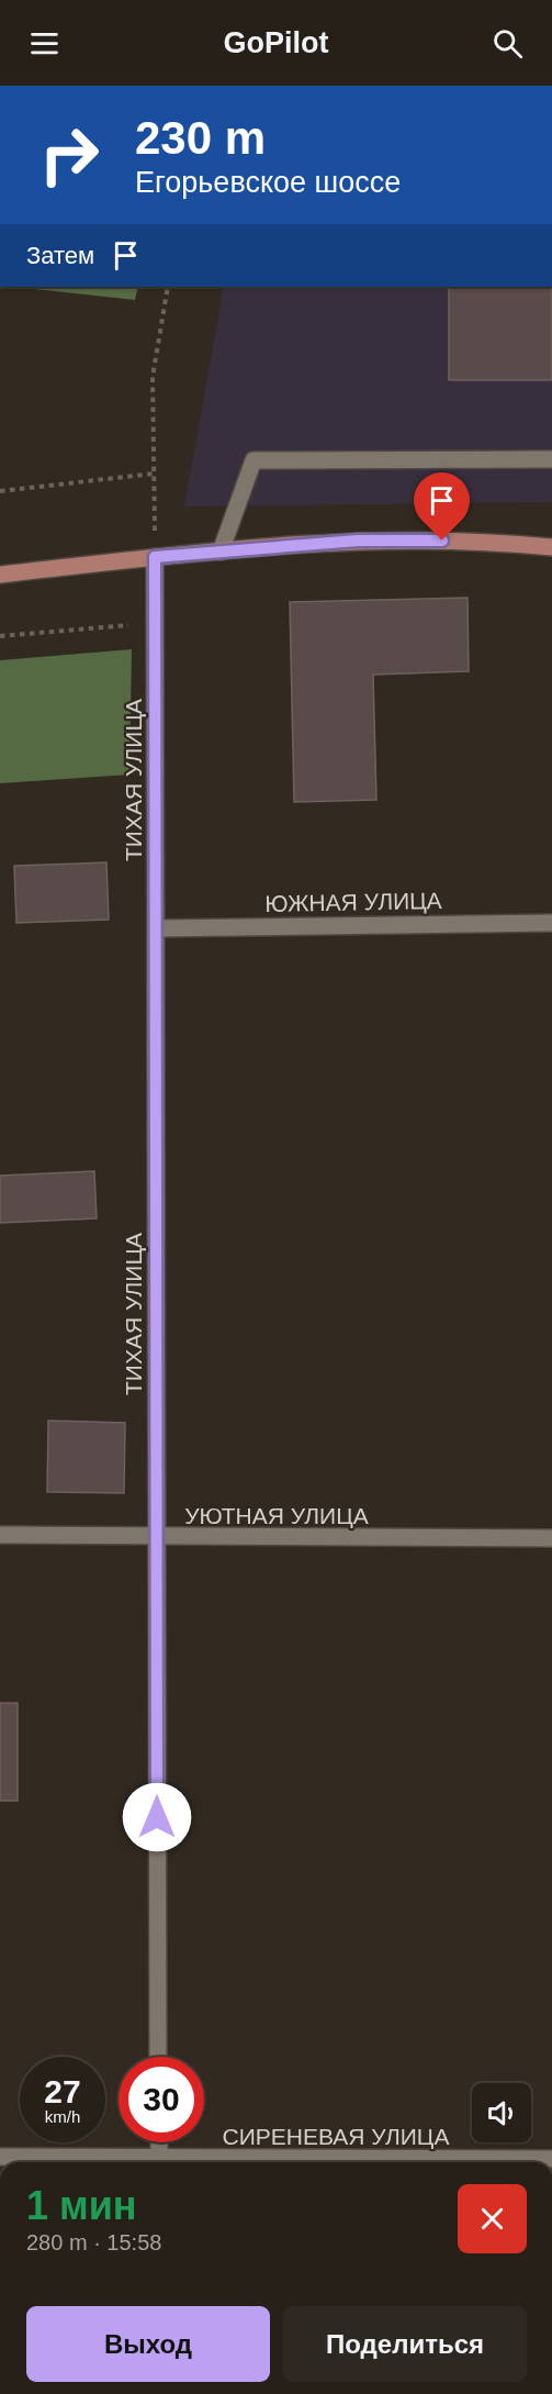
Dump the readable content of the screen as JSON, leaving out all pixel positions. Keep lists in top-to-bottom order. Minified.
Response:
{"streets":{"street":["ТИХАЯ УЛИЦА","ЮЖНАЯ УЛИЦА","УЮТНАЯ УЛИЦА","СИРЕНЕВАЯ УЛИЦА"]},"crossings":[["ТИХАЯ УЛИЦА","ЮЖНАЯ УЛИЦА"],["ТИХАЯ УЛИЦА","УЮТНАЯ УЛИЦА"]],"page":{"header":"GoPilot","turn":["230 m","Егорьевское шоссе"],"then":"Затем","speed":"27 km/h","limit":"30","heading":["1 мин","280 m · 15:58"],"buttons":["Выход","Поделиться"]}}
